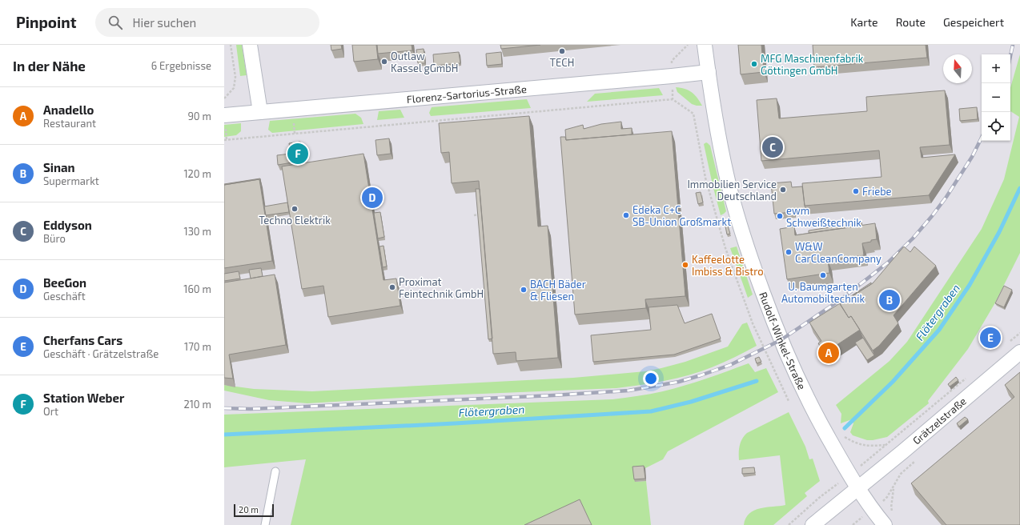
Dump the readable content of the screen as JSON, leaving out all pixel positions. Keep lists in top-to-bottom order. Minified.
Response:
{"streets":{"street":["Florenz-Sartorius-Straße","Rudolf-Winkel-Straße","Grätzelstraße"]},"crossings":[["Florenz-Sartorius-Straße","Rudolf-Winkel-Straße"],["Rudolf-Winkel-Straße","Grätzelstraße"]],"water":["Flötergraben"],"places":["TECH","Outlaw Kassel gGmbH","MFG Maschinenfabrik Göttingen GmbH","Immobilien Service Deutschland","Friebe","Techno Elektrik","Edeka C+C SB-Union Großmarkt","ewm Schweißtechnik","W&W CarCleanCompany","Kaffeelotte Imbiss & Bistro","U. Baumgarten Automobiltechnik","Proximat Feintechnik GmbH","BACH Bäder & Fliesen"],"scale_bar":"20 m","north":"top","page":{"header":"Pinpoint","search":"Hier suchen","nav":["Karte","Route","Gespeichert"],"heading":["In der Nähe","6 Ergebnisse"],"map_buttons":["+","−"],"list":[{"mark":"A","name":"Anadello","note":"Restaurant","value":"90 m"},{"mark":"B","name":"Sinan","note":"Supermarkt","value":"120 m"},{"mark":"C","name":"Eddyson","note":"Büro","value":"130 m"},{"mark":"D","name":"BeeGon","note":"Geschäft","value":"160 m"},{"mark":"E","name":"Cherfans Cars","note":"Geschäft · Grätzelstraße","value":"170 m"},{"mark":"F","name":"Station Weber","note":"Ort","value":"210 m"}],"pins":["C","F","D","B","E","A"],"scale":"20 m"}}
